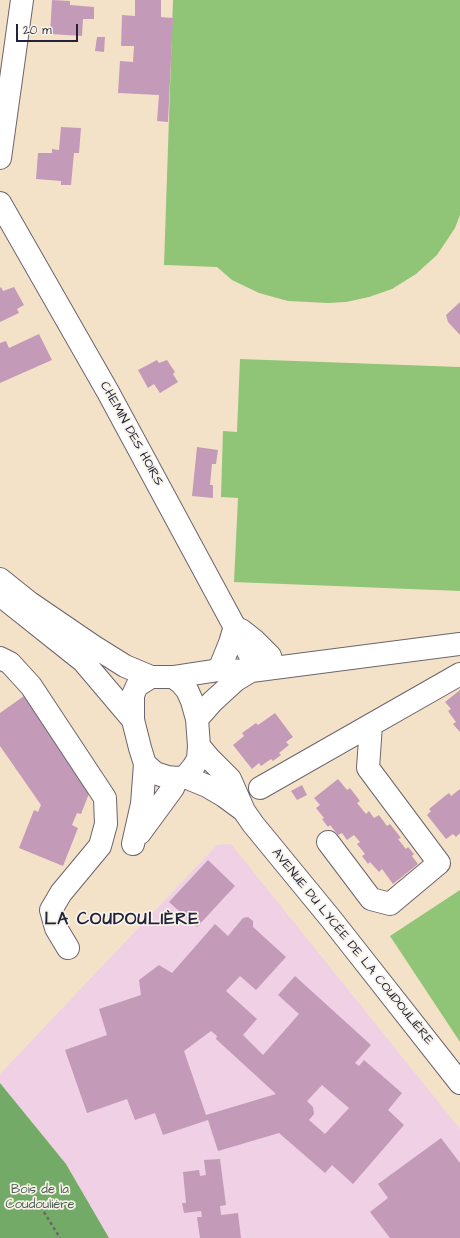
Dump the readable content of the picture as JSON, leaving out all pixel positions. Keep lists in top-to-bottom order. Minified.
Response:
{"streets":{"street":["CHEMIN DES HOIRS","AVENUE DU LYCÉE DE LA COUDOULIÈRE"]},"districts":["LA COUDOULIÈRE"],"parks":["Bois de la Coudoulière"],"scale_bar":"20 m"}
